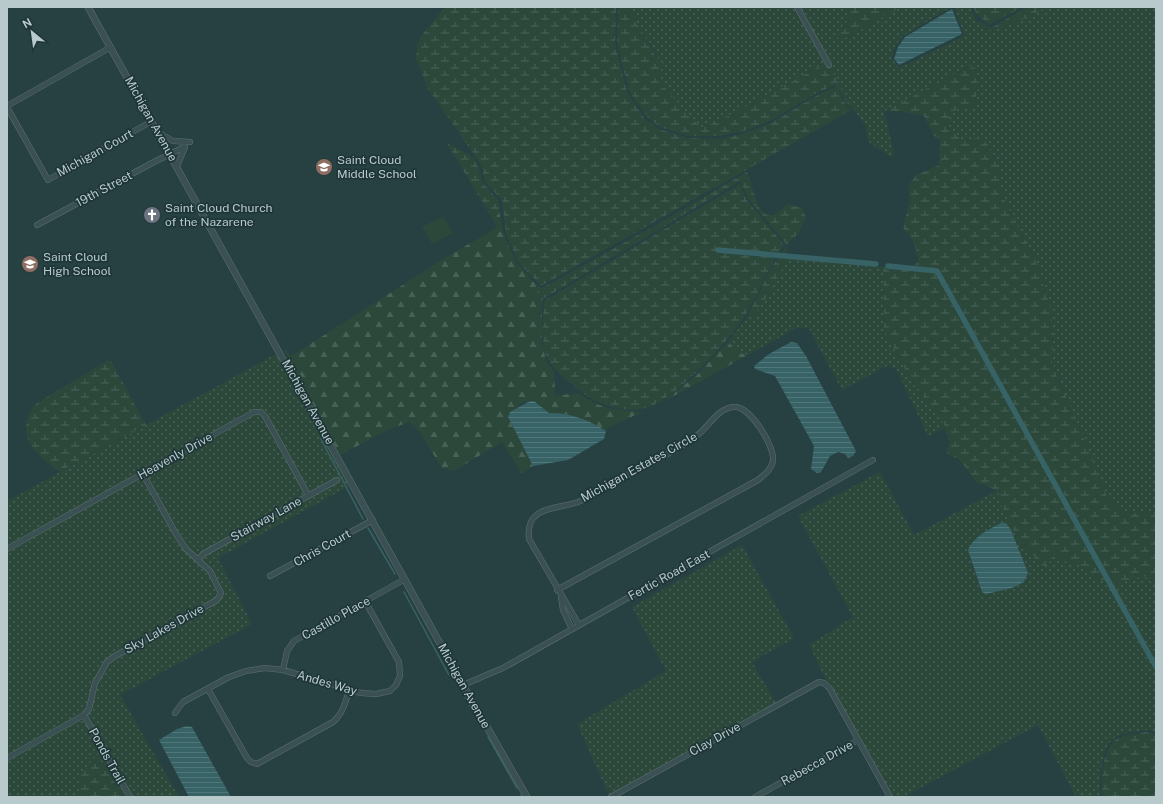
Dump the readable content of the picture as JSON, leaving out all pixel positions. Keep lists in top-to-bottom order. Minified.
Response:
{"streets":{"street":["Michigan Avenue","Michigan Court","19th Street","Heavenly Drive","Michigan Estates Circle","Stairway Lane","Chris Court","Fertic Road East","Castillo Place","Sky Lakes Drive","Andes Way","Clay Drive","Ponds Trail","Rebecca Drive"]},"crossings":[["Michigan Avenue","Michigan Court"],["Michigan Avenue","19th Street"],["Michigan Avenue","Chris Court"],["Michigan Avenue","Fertic Road East"],["Michigan Avenue","Castillo Place"],["Heavenly Drive","Stairway Lane"],["Heavenly Drive","Sky Lakes Drive"],["Michigan Estates Circle","Fertic Road East"],["Stairway Lane","Sky Lakes Drive"],["Castillo Place","Andes Way"],["Sky Lakes Drive","Ponds Trail"],["Clay Drive","Rebecca Drive"]],"places":{"school or university":["Saint Cloud Middle School","Saint Cloud High School"],"church":["Saint Cloud Church of the Nazarene"]},"north":"top left"}
